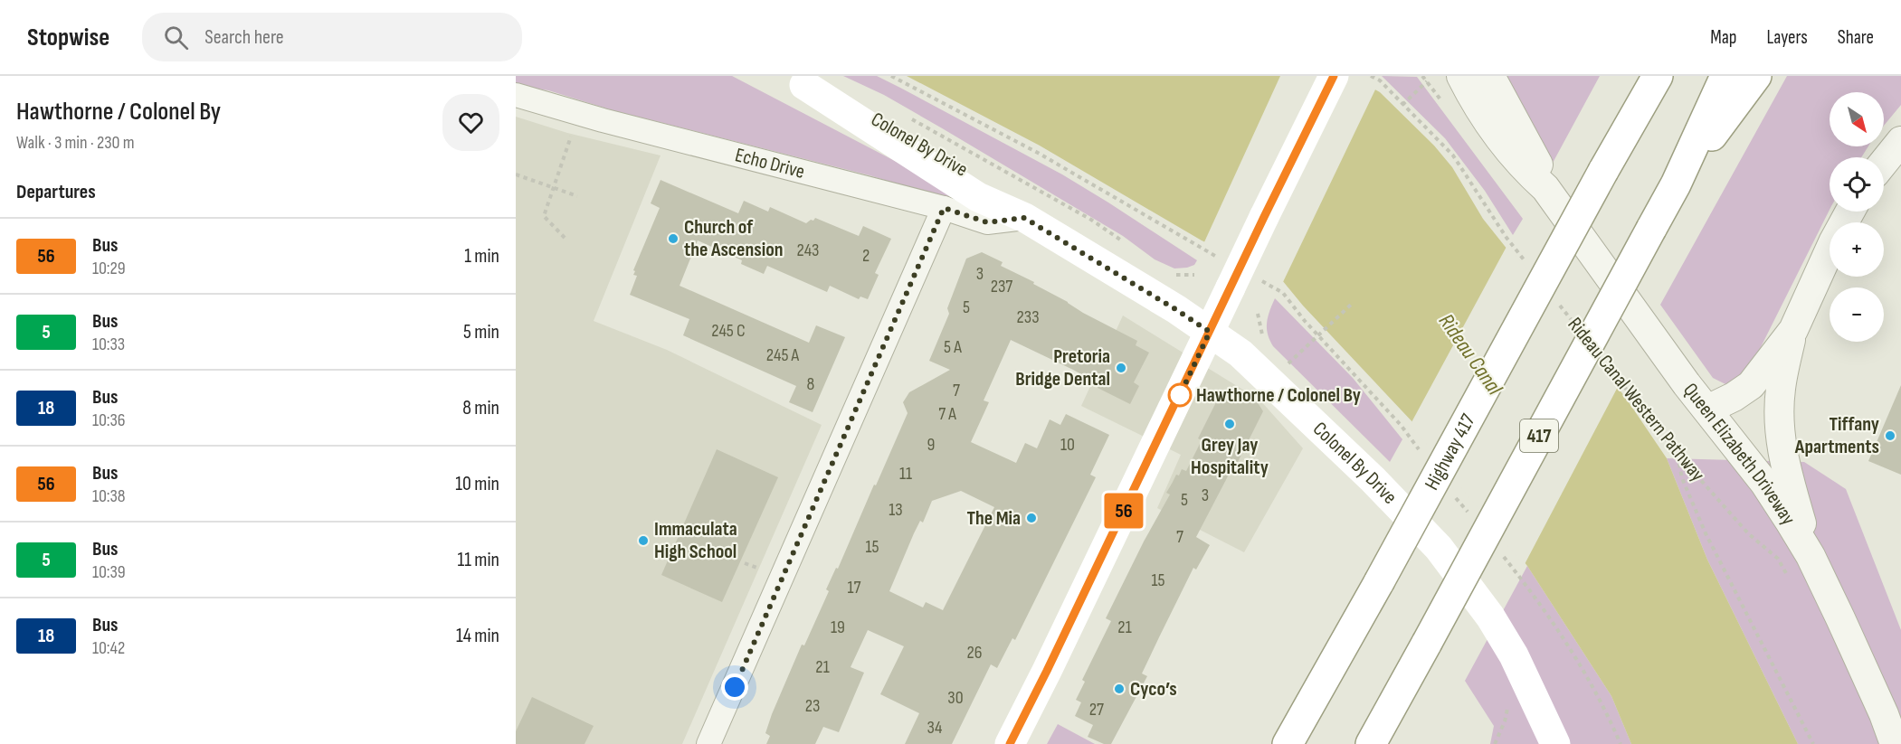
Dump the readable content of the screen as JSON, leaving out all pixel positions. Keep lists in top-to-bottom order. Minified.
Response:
{"streets":{"main road":["Colonel By Drive","417","Highway 417"],"street":["Echo Drive","Queen Elizabeth Driveway"],"path":["Rideau Canal Western Pathway"]},"crossings":[["Colonel By Drive","Echo Drive"]],"water":["Rideau Canal"],"places":["Church of the Ascension","Pretoria Bridge Dental","Hawthorne / Colonel By","Grey Jay Hospitality","Tiffany Apartments","The Mia","Immaculata High School","Cyco’s"],"lines":["bus line 56"],"house_numbers":["243","2","3","237","5","233","245 C","5 A","245 A","8","7","7 A","9","10","11","3","5","13","7","15","15","17","19","21","26","21","30","23","27","34"],"north":"bottom right","page":{"header":"Stopwise","search":"Search here","nav":["Map","Layers","Share"],"heading":[["Hawthorne / Colonel By","Walk · 3 min · 230 m"],"Departures"],"on_map":"56","map_buttons":["+","−"],"list":[{"mark":"56","name":"Bus","note":"10:29","value":"1 min"},{"mark":"5","name":"Bus","note":"10:33","value":"5 min"},{"mark":"18","name":"Bus","note":"10:36","value":"8 min"},{"mark":"56","name":"Bus","note":"10:38","value":"10 min"},{"mark":"5","name":"Bus","note":"10:39","value":"11 min"},{"mark":"18","name":"Bus","note":"10:42","value":"14 min"}]}}
